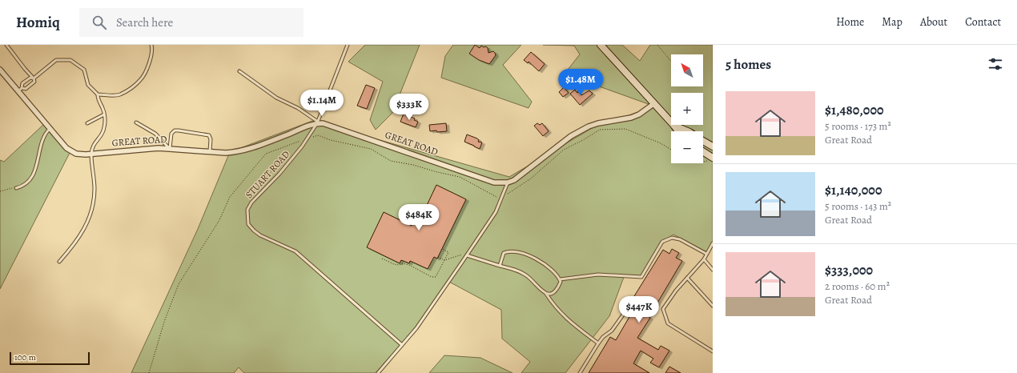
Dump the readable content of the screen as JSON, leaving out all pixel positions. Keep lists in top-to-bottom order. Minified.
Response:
{"streets":{"street":["GREAT ROAD"],"lane":["STUART ROAD"]},"crossings":[["GREAT ROAD","STUART ROAD"]],"scale_bar":"100 m","north":"top left","page":{"header":"Homiq","search":"Search here","nav":["Home","Map","About","Contact"],"heading":"5 homes","map_buttons":["+","−"],"price":["$1.48M","$1.14M","$333K","$484K","$447K"],"list":[{"name":"$1,480,000","note":"5 rooms · 173 m² · Great Road"},{"name":"$1,140,000","note":"5 rooms · 143 m² · Great Road"},{"name":"$333,000","note":"2 rooms · 60 m² · Great Road"}],"scale":"100 m"}}
